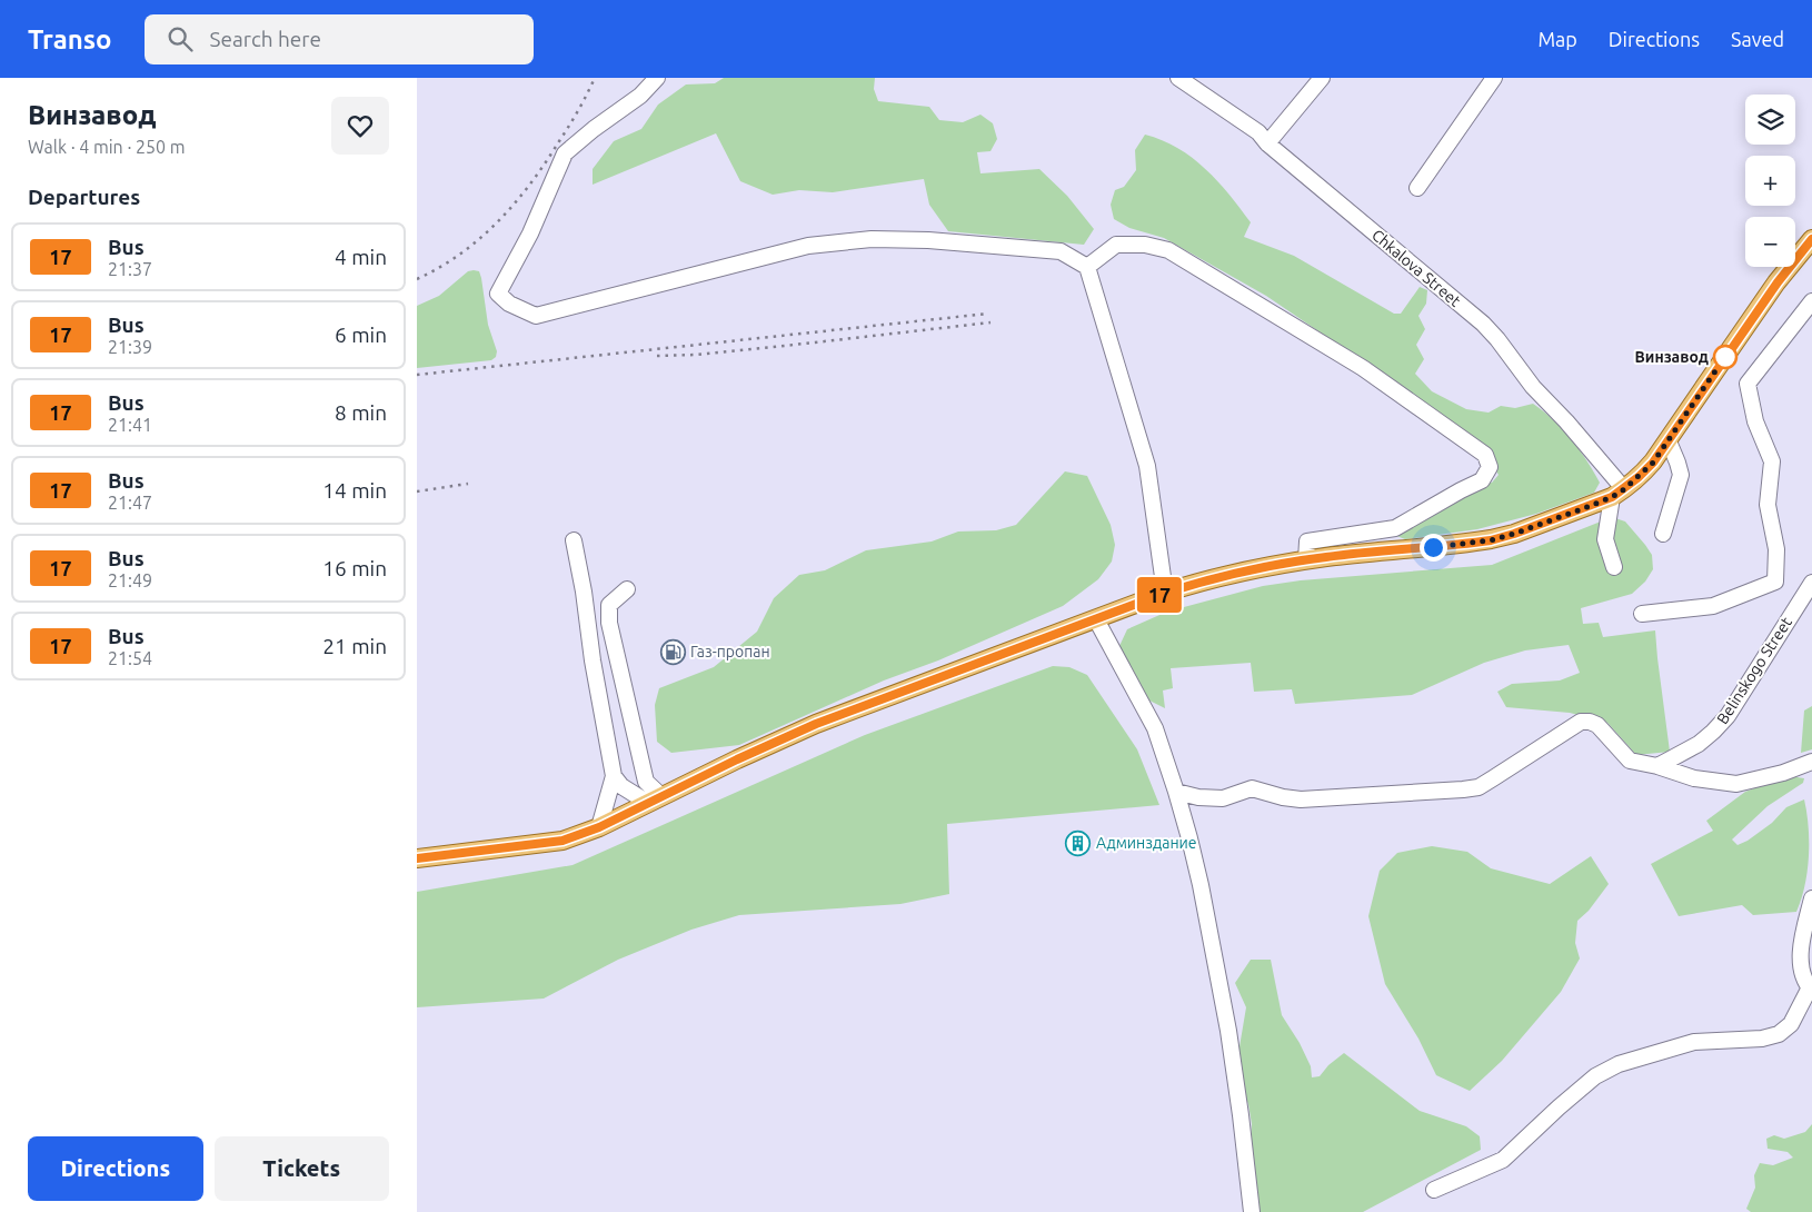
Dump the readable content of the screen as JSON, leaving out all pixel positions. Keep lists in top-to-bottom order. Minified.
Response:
{"streets":{"street":["Chkalova Street","Belinskogo Street"]},"places":{"other":["Винзавод"],"fuel station":["Газ-пропан"],"building":["Админздание"]},"lines":["bus line 17"],"page":{"header":"Transo","search":"Search here","nav":["Map","Directions","Saved"],"heading":[["Винзавод","Walk · 4 min · 250 m"],"Departures"],"on_map":"17","map_buttons":["+","−"],"list":[{"mark":"17","name":"Bus","note":"21:37","value":"4 min"},{"mark":"17","name":"Bus","note":"21:39","value":"6 min"},{"mark":"17","name":"Bus","note":"21:41","value":"8 min"},{"mark":"17","name":"Bus","note":"21:47","value":"14 min"},{"mark":"17","name":"Bus","note":"21:49","value":"16 min"},{"mark":"17","name":"Bus","note":"21:54","value":"21 min"}],"buttons":["Directions","Tickets"]}}
